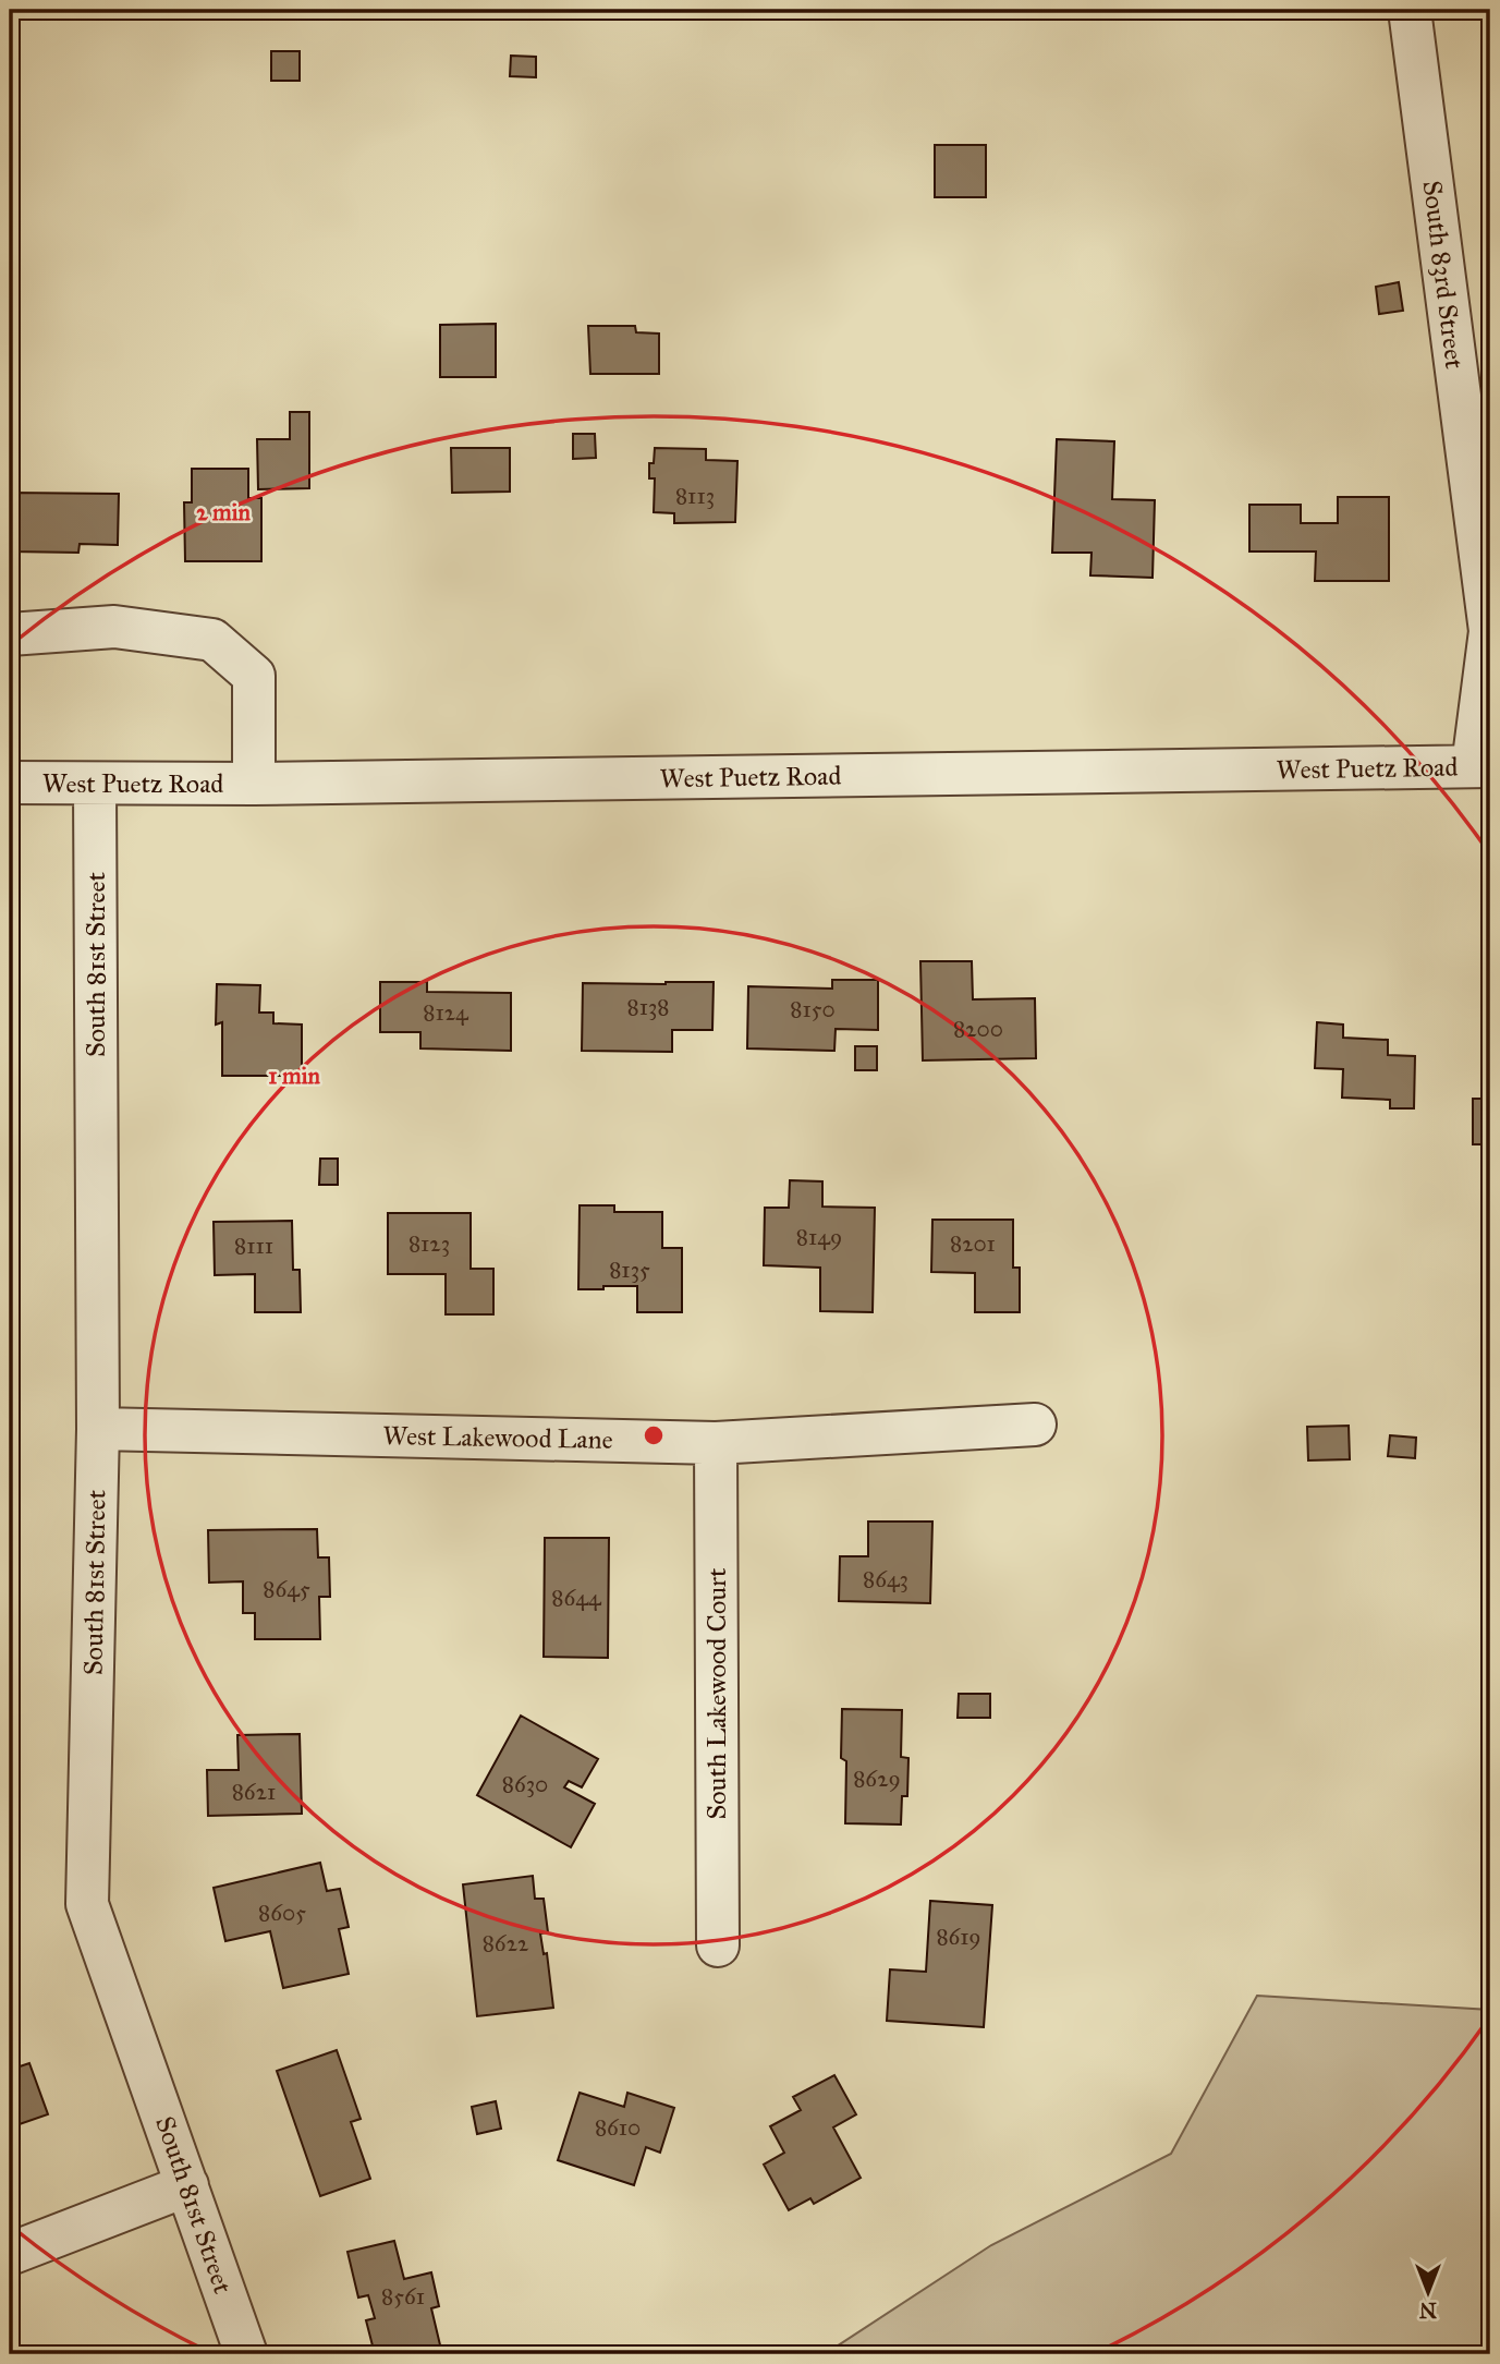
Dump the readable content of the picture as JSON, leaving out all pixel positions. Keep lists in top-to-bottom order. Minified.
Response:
{"streets":{"street":["South 83rd Street","West Puetz Road","South 81st Street","West Lakewood Lane","South Lakewood Court"]},"crossings":[["South 83rd Street","West Puetz Road"],["West Puetz Road","South 81st Street"],["South 81st Street","West Lakewood Lane"],["West Lakewood Lane","South Lakewood Court"]],"house_numbers":["8113","8138","8150","8124","8200","8149","8123","8201","8111","8135","8643","8645","8644","8629","8630","8621","8605","8619","8622","8610","8561"],"north":"bottom","rings":["2 min","1 min"]}
